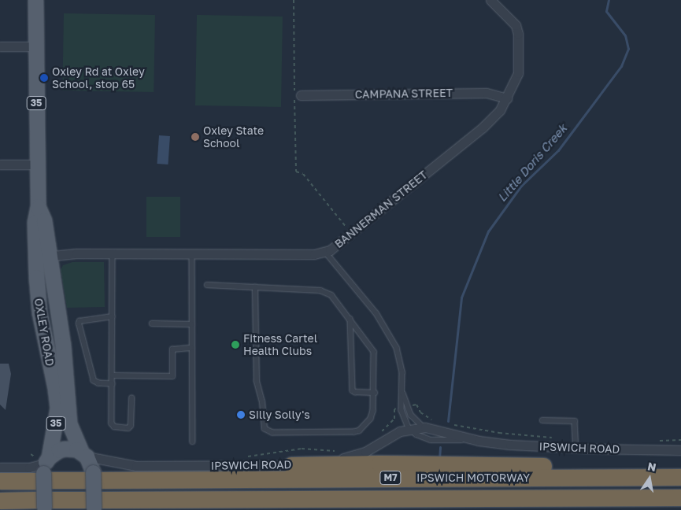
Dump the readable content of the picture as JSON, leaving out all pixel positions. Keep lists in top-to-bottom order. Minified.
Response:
{"streets":{"highway":["M7","IPSWICH MOTORWAY"],"main road":["35","OXLEY ROAD"],"street":["CAMPANA STREET","BANNERMAN STREET","IPSWICH ROAD"]},"crossings":[["CAMPANA STREET","BANNERMAN STREET"],["35","OXLEY ROAD"],["35","IPSWICH ROAD"],["35","IPSWICH MOTORWAY"],["BANNERMAN STREET","OXLEY ROAD"],["OXLEY ROAD","IPSWICH ROAD"],["OXLEY ROAD","IPSWICH MOTORWAY"]],"water":["Little Doris Creek"],"places":["Oxley Rd at Oxley School, stop 65","Oxley State School","Fitness Cartel Health Clubs","Silly Solly's"],"north":"top"}
